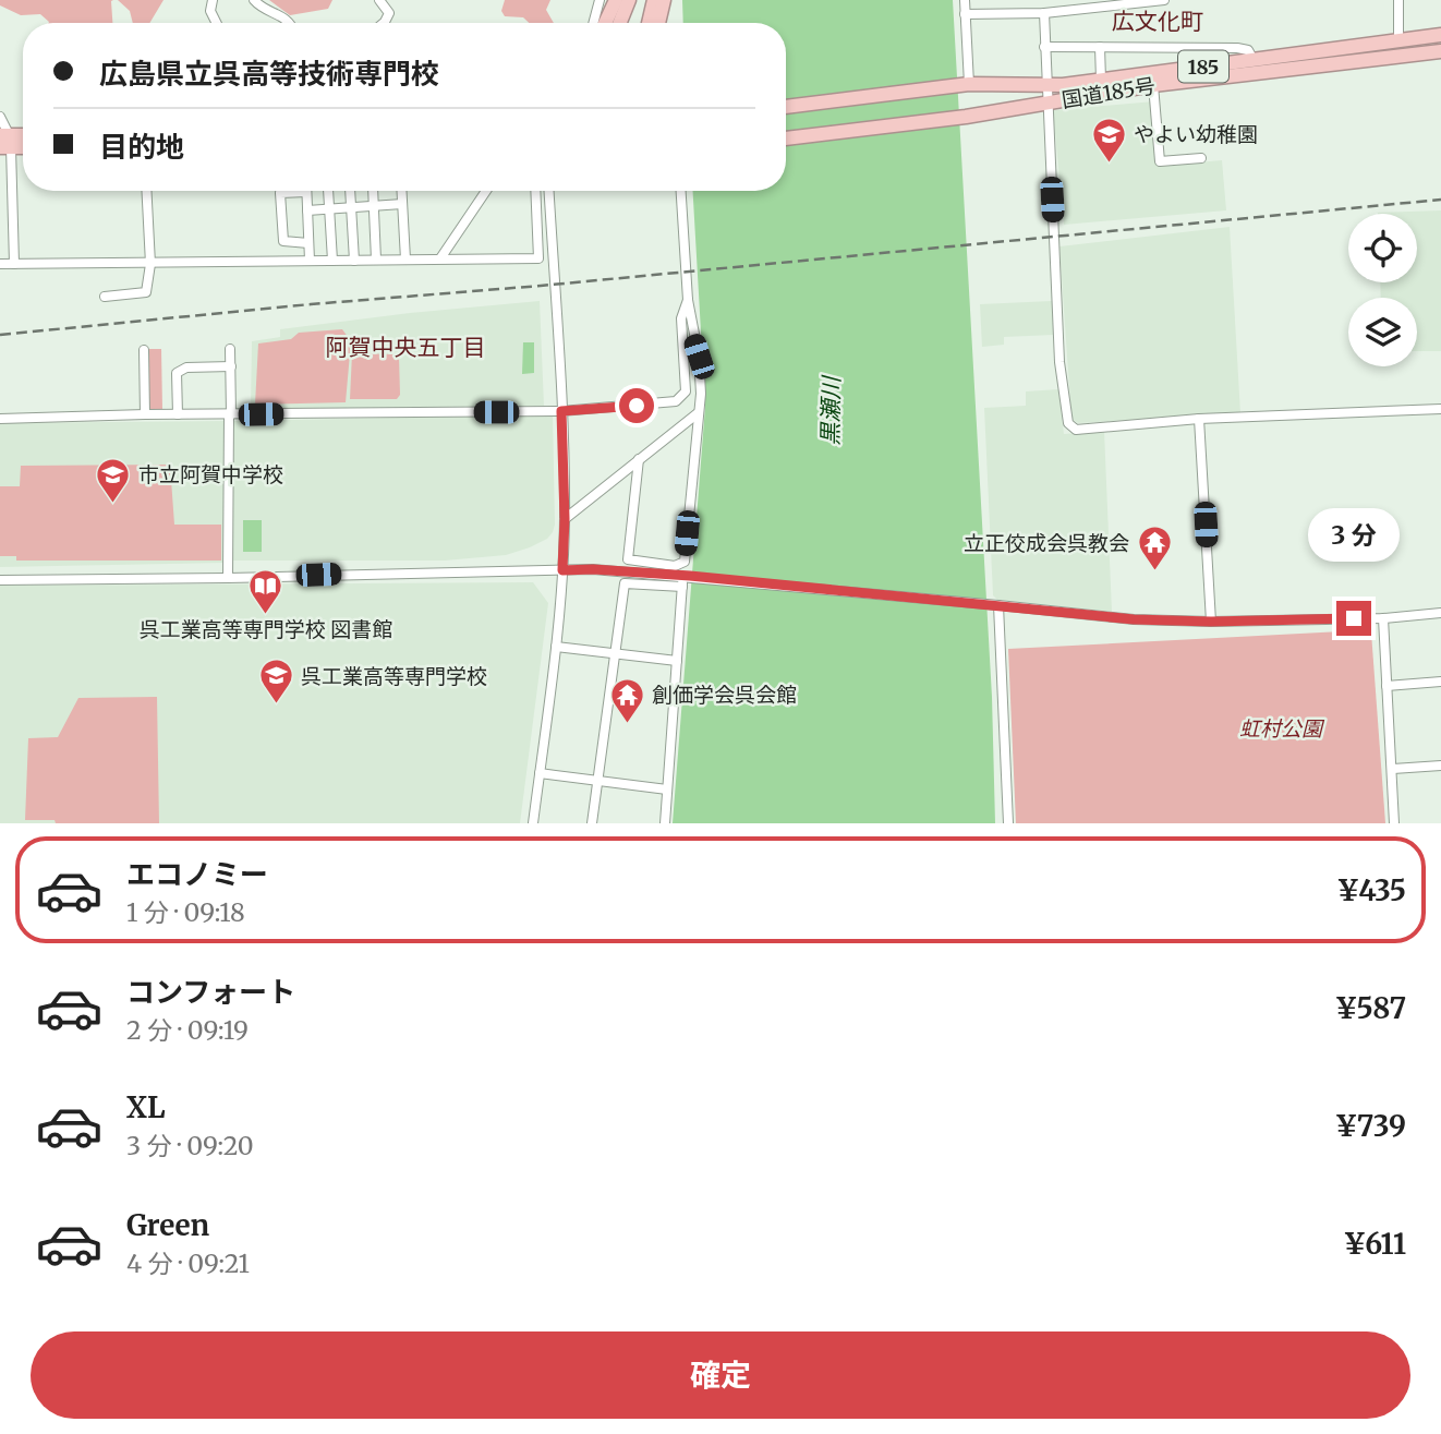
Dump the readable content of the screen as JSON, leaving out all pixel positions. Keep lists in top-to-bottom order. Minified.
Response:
{"streets":{"highway":["185","国道185号"]},"districts":["広文化町","阿賀中央五丁目"],"water":["黒瀬川"],"parks":["虹村公園"],"places":{"school or university":["やよい幼稚園","市立阿賀中学校","呉工業高等専門学校"],"temple":["立正佼成会呉教会","創価学会呉会館"],"library":["呉工業高等専門学校 図書館"]},"page":{"banner":["広島県立呉高等技術専門校","目的地"],"bubble":"3 分","list":[{"name":"エコノミー","note":"1 分 · 09:18","value":"¥435"},{"name":"コンフォート","note":"2 分 · 09:19","value":"¥587"},{"name":"XL","note":"3 分 · 09:20","value":"¥739"},{"name":"Green","note":"4 分 · 09:21","value":"¥611"}],"buttons":"確定"}}
